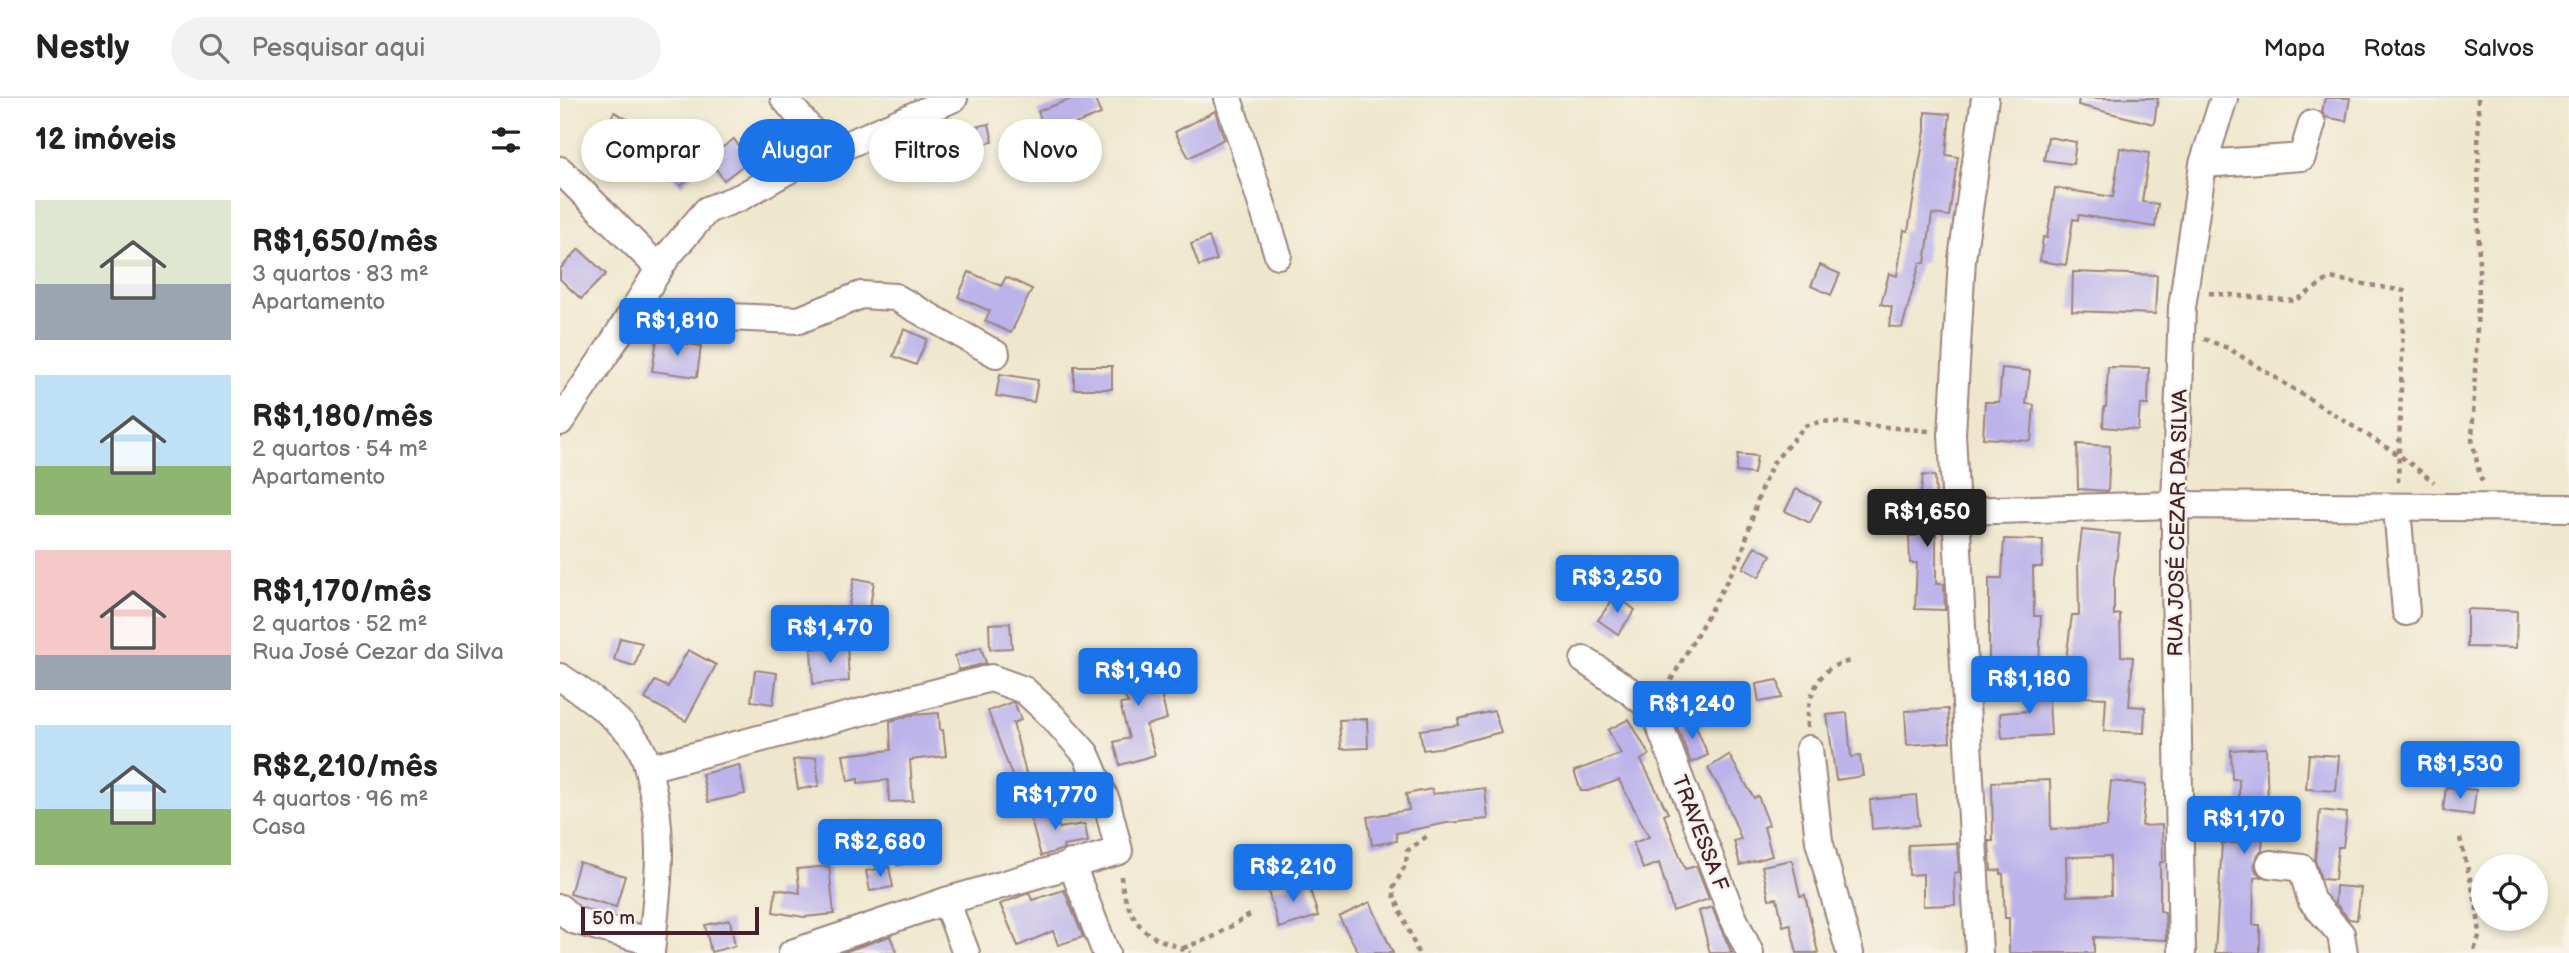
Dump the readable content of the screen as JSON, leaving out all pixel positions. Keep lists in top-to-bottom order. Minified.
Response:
{"streets":{"street":["RUA JOSÉ CEZAR DA SILVA","TRAVESSA F"]},"scale_bar":"50 m","page":{"header":"Nestly","search":"Pesquisar aqui","nav":["Mapa","Rotas","Salvos"],"heading":"12 imóveis","chip":["Comprar","Alugar","Filtros","Novo"],"list":[{"name":"R$1,650/mês","note":"3 quartos · 83 m² · Apartamento"},{"name":"R$1,180/mês","note":"2 quartos · 54 m² · Apartamento"},{"name":"R$1,170/mês","note":"2 quartos · 52 m² · Rua José Cezar da Silva"},{"name":"R$2,210/mês","note":"4 quartos · 96 m² · Casa"}],"price":["R$1,810","R$1,650","R$3,250","R$1,470","R$1,940","R$1,180","R$1,240","R$1,530","R$1,770","R$1,170","R$2,680","R$2,210"],"scale":"50 m"}}
